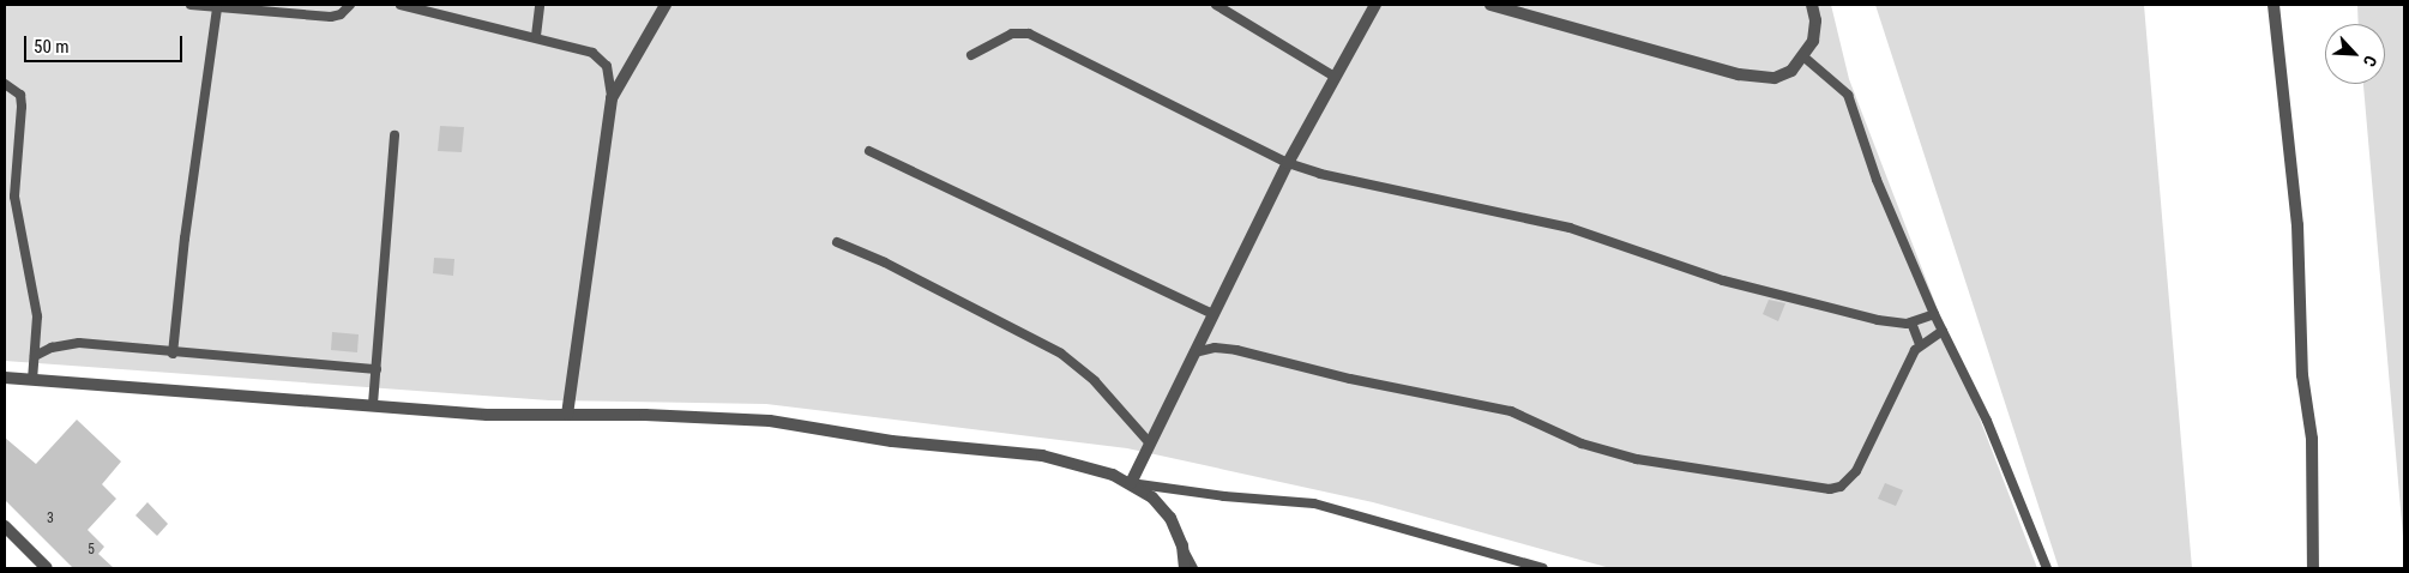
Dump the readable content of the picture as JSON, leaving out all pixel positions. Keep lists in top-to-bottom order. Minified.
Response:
{"house_numbers":["3","5"],"scale_bar":"50 m","north":"bottom right"}
